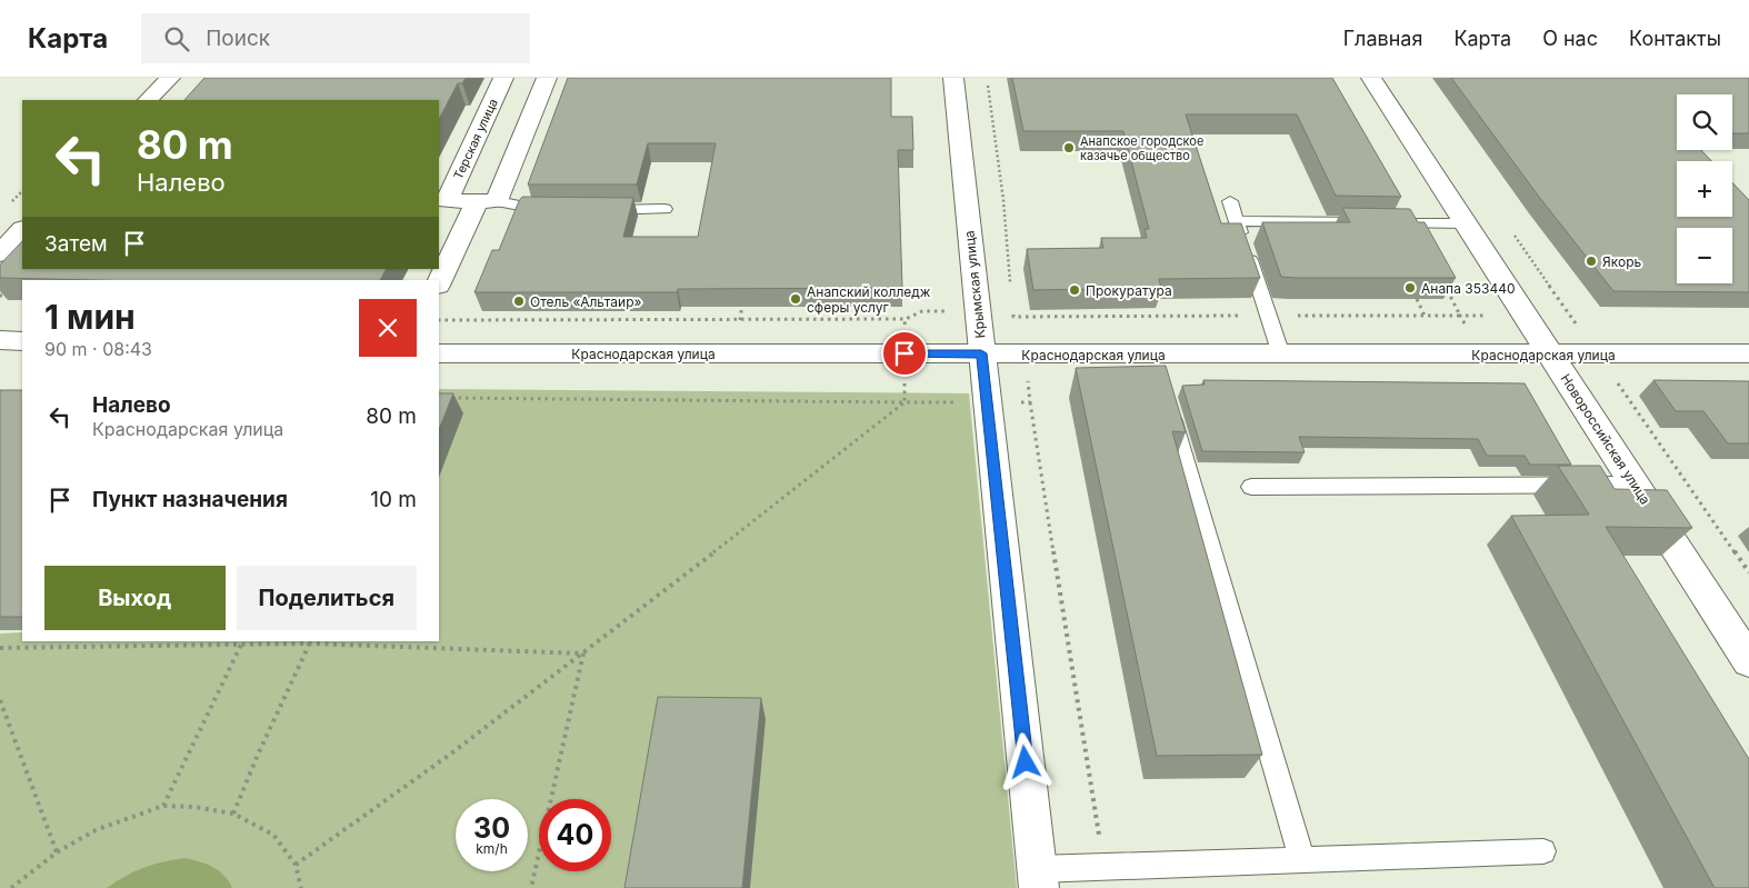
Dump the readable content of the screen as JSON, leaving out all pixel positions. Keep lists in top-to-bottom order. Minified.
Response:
{"streets":{"street":["Терская улица","Крымская улица","Краснодарская улица","Новороссийская улица"]},"crossings":[["Крымская улица","Краснодарская улица"],["Краснодарская улица","Новороссийская улица"]],"places":["Анапское городское казачье общество","Якорь","Анапа 353440","Прокуратура","Анапский колледж сферы услуг","Отель «Альтаир»"],"page":{"header":"Карта","search":"Поиск","nav":["Главная","Карта","О нас","Контакты"],"map_buttons":["+","−"],"turn":["80 m","Налево"],"then":"Затем","heading":["1 мин","90 m · 08:43"],"list":[{"name":"Налево","note":"Краснодарская улица","value":"80 m"},{"name":"Пункт назначения","value":"10 m"}],"buttons":["Выход","Поделиться"],"speed":"30 km/h","limit":"40"}}
